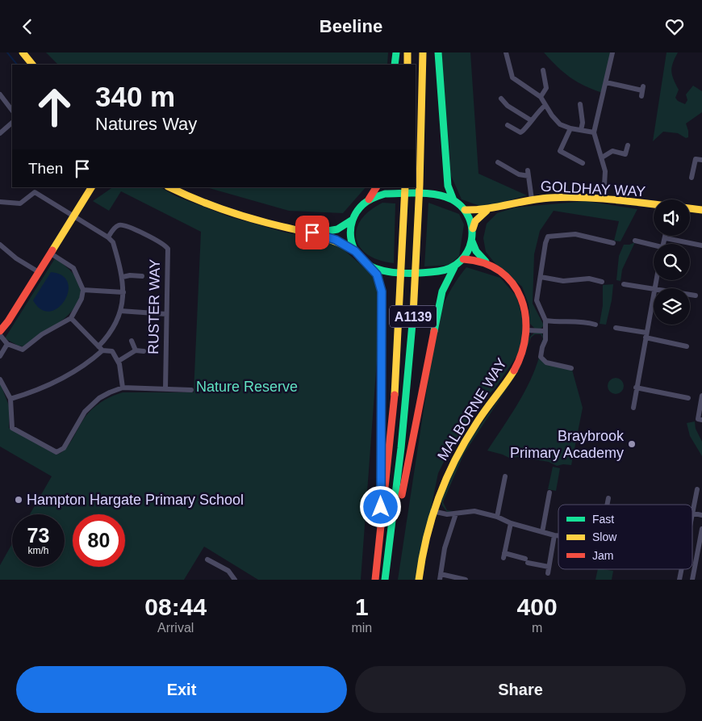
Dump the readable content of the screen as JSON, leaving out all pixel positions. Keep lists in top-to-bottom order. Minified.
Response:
{"streets":{"main road":["GOLDHAY WAY","A1139","MALBORNE WAY"],"street":["RUSTER WAY"]},"crossings":[["GOLDHAY WAY","MALBORNE WAY"]],"parks":["Nature Reserve"],"places":["Braybrook Primary Academy","Hampton Hargate Primary School"],"legend":["Fast","Slow","Jam"],"page":{"header":"Beeline","turn":["340 m","Natures Way"],"then":"Then","speed":"73 km/h","limit":"80","eta":["08:44","Arrival","1","min","400","m"],"buttons":["Exit","Share"]}}
